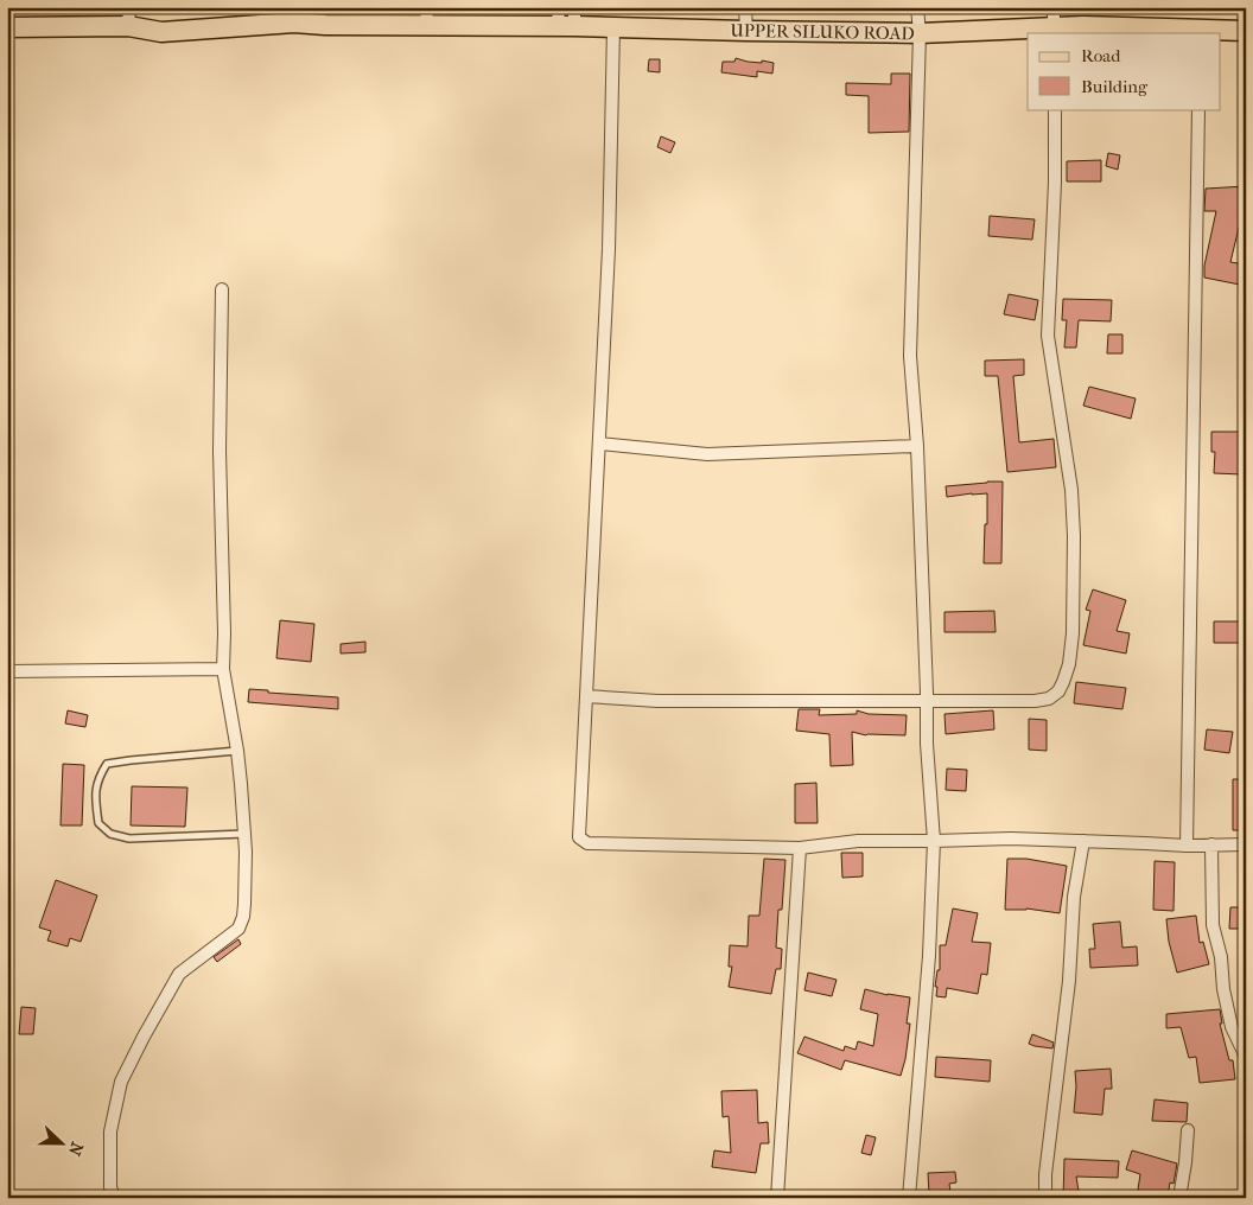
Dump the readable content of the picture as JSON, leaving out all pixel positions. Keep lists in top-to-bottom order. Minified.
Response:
{"streets":{"main road":["UPPER SILUKO ROAD"]},"legend":["Road","Building"],"north":"right"}
